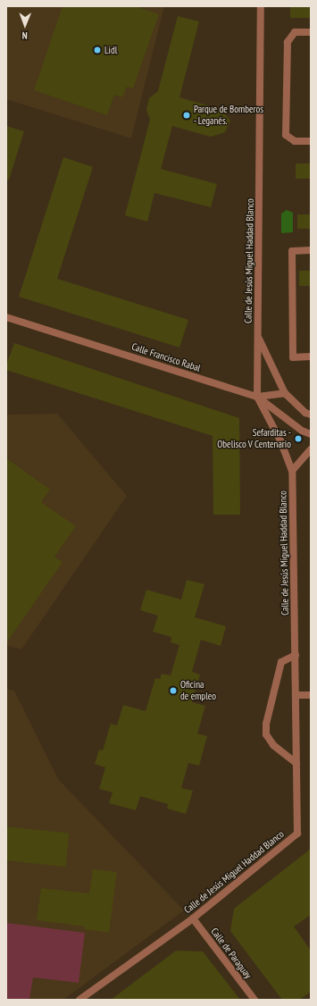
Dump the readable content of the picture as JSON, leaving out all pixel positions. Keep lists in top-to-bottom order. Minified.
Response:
{"streets":{"street":["Calle de Jesús Miguel Haddad Blanco","Calle Francisco Rabal","Calle de Paraguay"]},"crossings":[["Calle de Jesús Miguel Haddad Blanco","Calle Francisco Rabal"],["Calle de Jesús Miguel Haddad Blanco","Calle de Paraguay"]],"places":["Lidl","Parque de Bomberos - Leganés.","Sefarditas - Obelisco V Centenario","Oficina de empleo"],"north":"bottom"}
